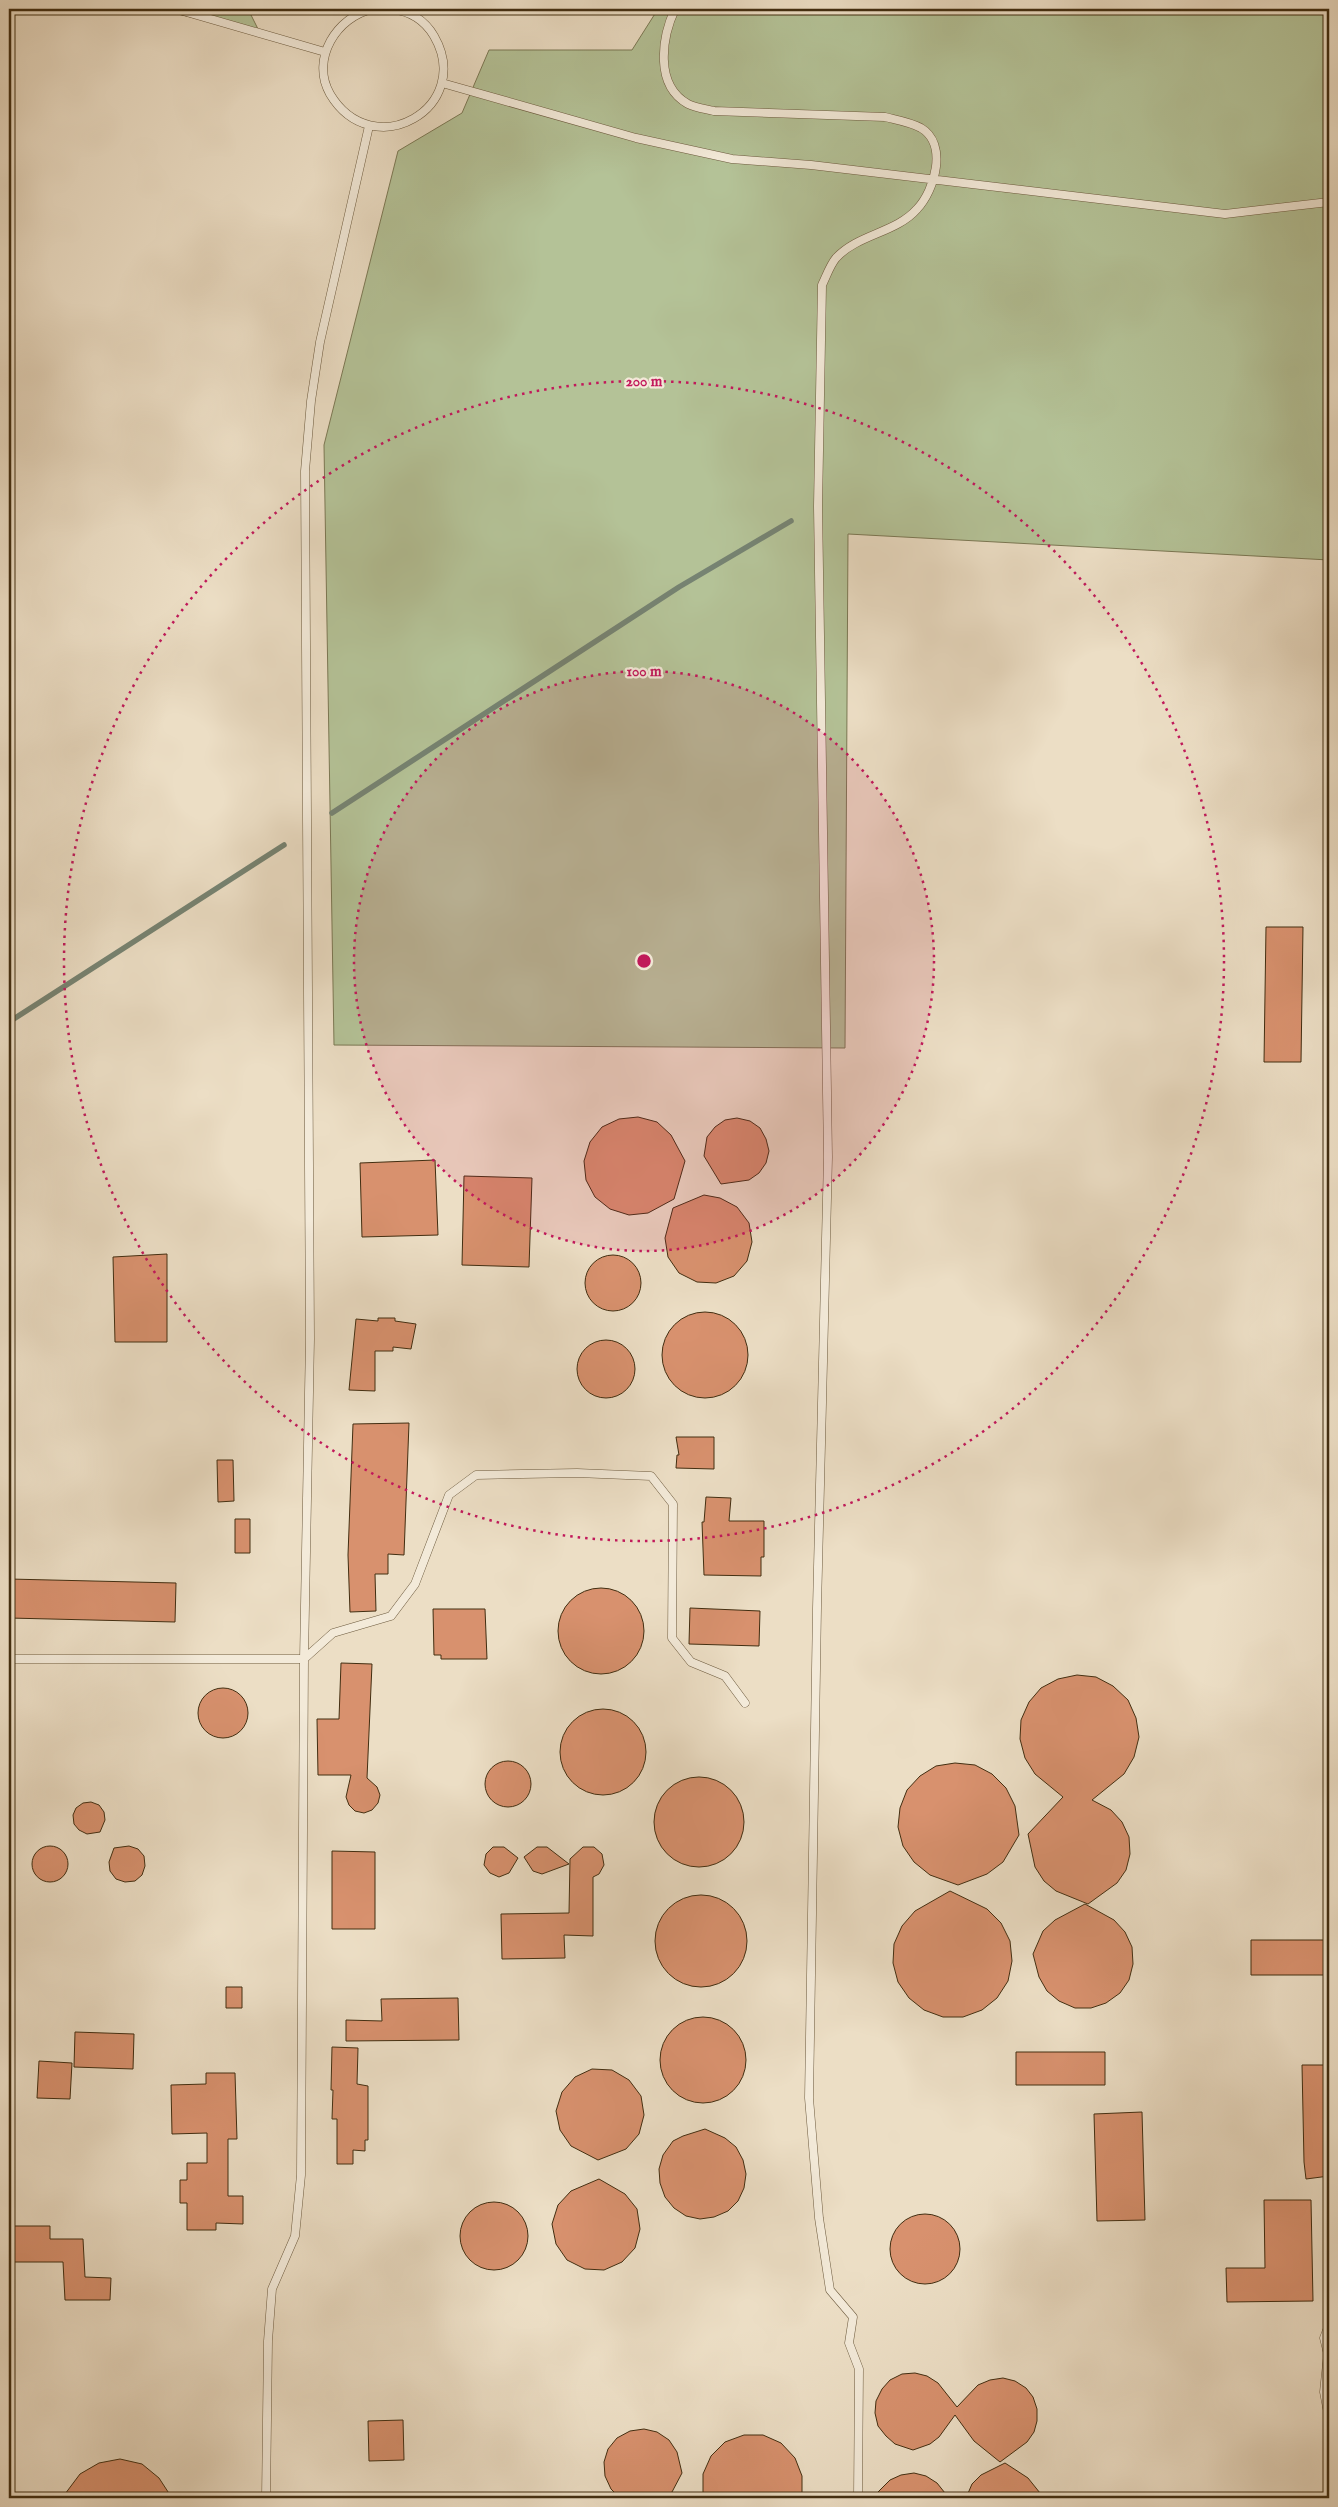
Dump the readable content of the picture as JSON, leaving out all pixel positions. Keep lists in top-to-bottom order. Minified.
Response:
{"rings":["200 m","100 m"]}
